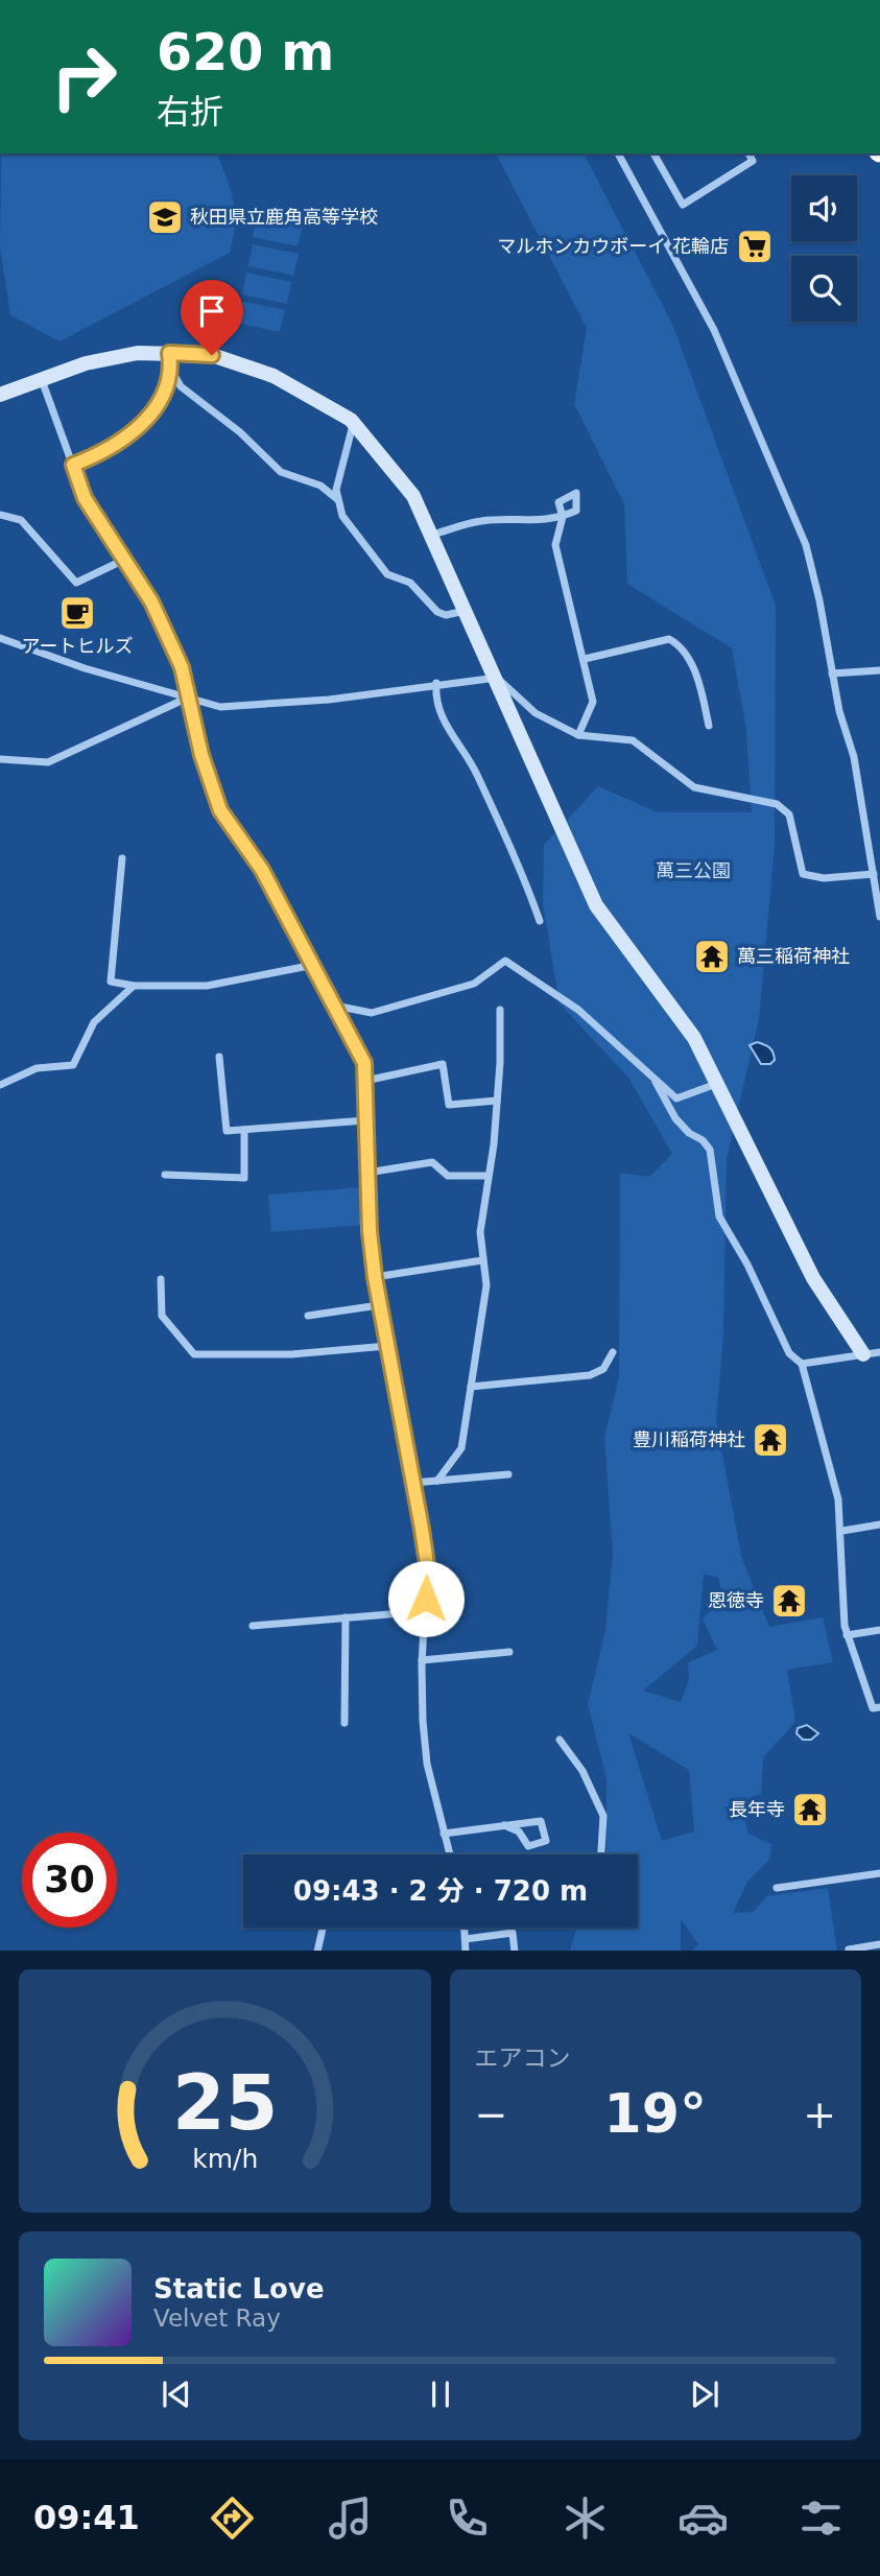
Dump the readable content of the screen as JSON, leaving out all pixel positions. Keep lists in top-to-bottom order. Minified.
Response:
{"parks":["萬三公園"],"places":{"school or university":["秋田県立鹿角高等学校"],"supermarket":["マルホンカウボーイ 花輪店"],"cafe":["アートヒルズ"],"temple":["萬三稲荷神社","豊川稲荷神社","恩徳寺","長年寺"]},"page":{"turn":["620 m","右折"],"limit":"30","trip":"09:43 · 2 分 · 720 m","tile":"エアコン","heat":["−","19°","+"],"song":["Static Love","Velvet Ray"],"tabs":"09:41","gauge":["25","km/h"]}}
